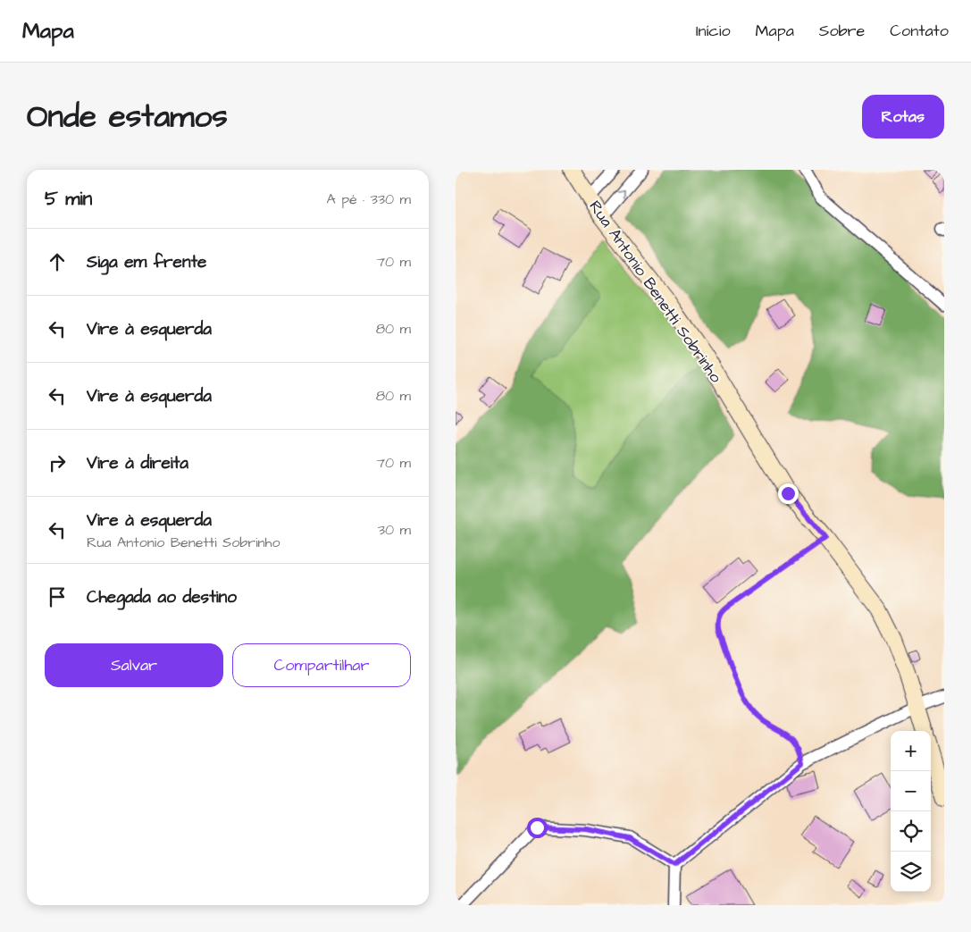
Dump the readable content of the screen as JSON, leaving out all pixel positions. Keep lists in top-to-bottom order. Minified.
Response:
{"streets":{"main road":["Rua Antonio Benetti Sobrinho"]},"page":{"header":"Mapa","nav":["Início","Mapa","Sobre","Contato"],"title":"Onde estamos","buttons":["Rotas",["Salvar","Compartilhar"]],"heading":["5 min","A pé · 330 m"],"list":[["Siga em frente","70 m"],["Vire à esquerda","80 m"],["Vire à esquerda","80 m"],["Vire à direita","70 m"],["Vire à esquerda","Rua Antonio Benetti Sobrinho","30 m"],"Chegada ao destino"],"map_buttons":["+","−"]}}
